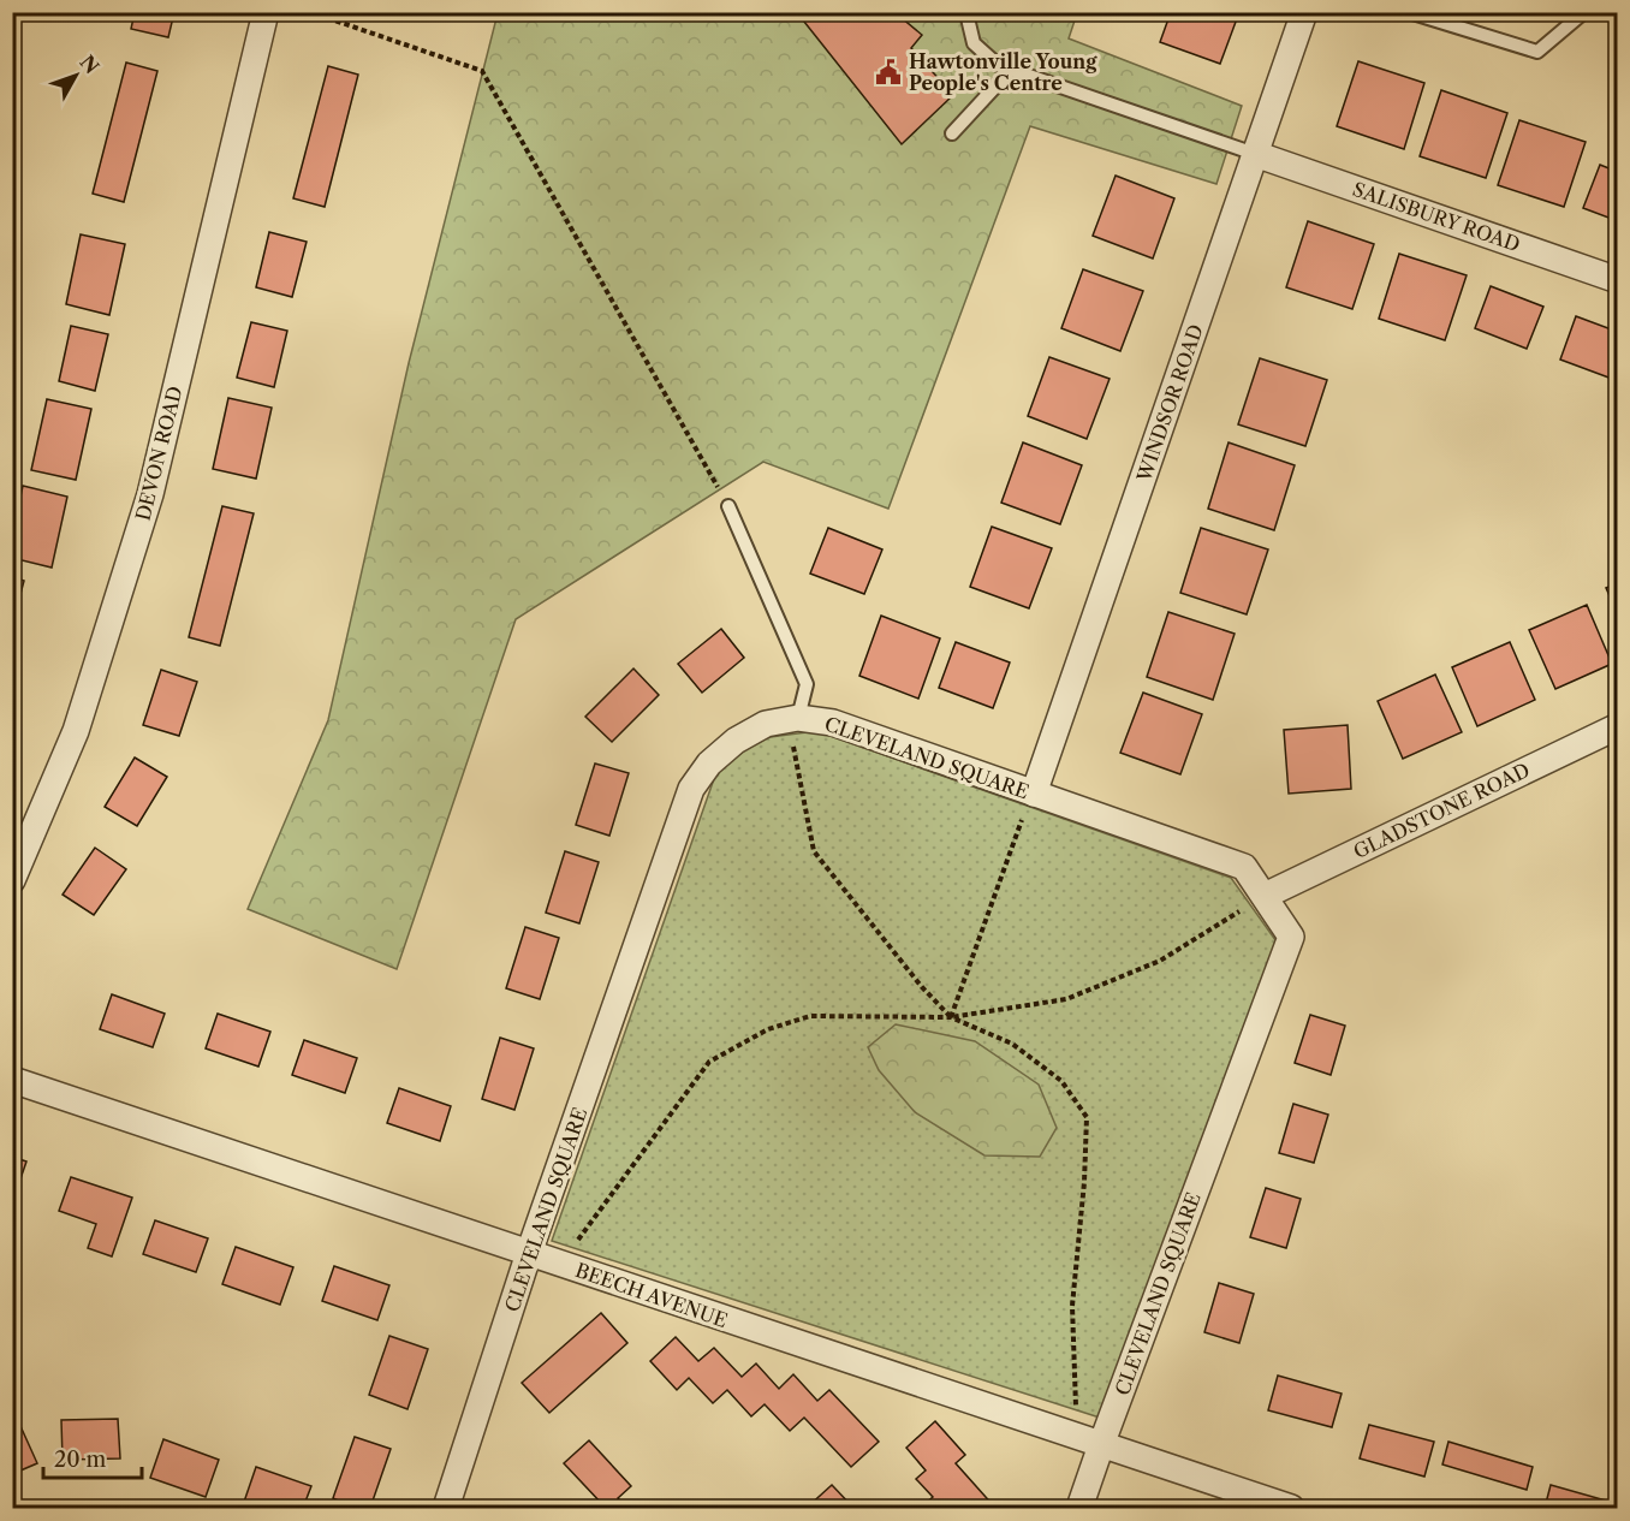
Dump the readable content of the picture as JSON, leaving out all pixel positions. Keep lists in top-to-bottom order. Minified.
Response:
{"streets":{"street":["SALISBURY ROAD","WINDSOR ROAD","DEVON ROAD","CLEVELAND SQUARE","GLADSTONE ROAD","BEECH AVENUE"]},"crossings":[["SALISBURY ROAD","WINDSOR ROAD"],["WINDSOR ROAD","CLEVELAND SQUARE"],["CLEVELAND SQUARE","GLADSTONE ROAD"],["CLEVELAND SQUARE","BEECH AVENUE"]],"places":{"public building":["Hawtonville Young People's Centre"]},"scale_bar":"20 m","north":"top right"}
